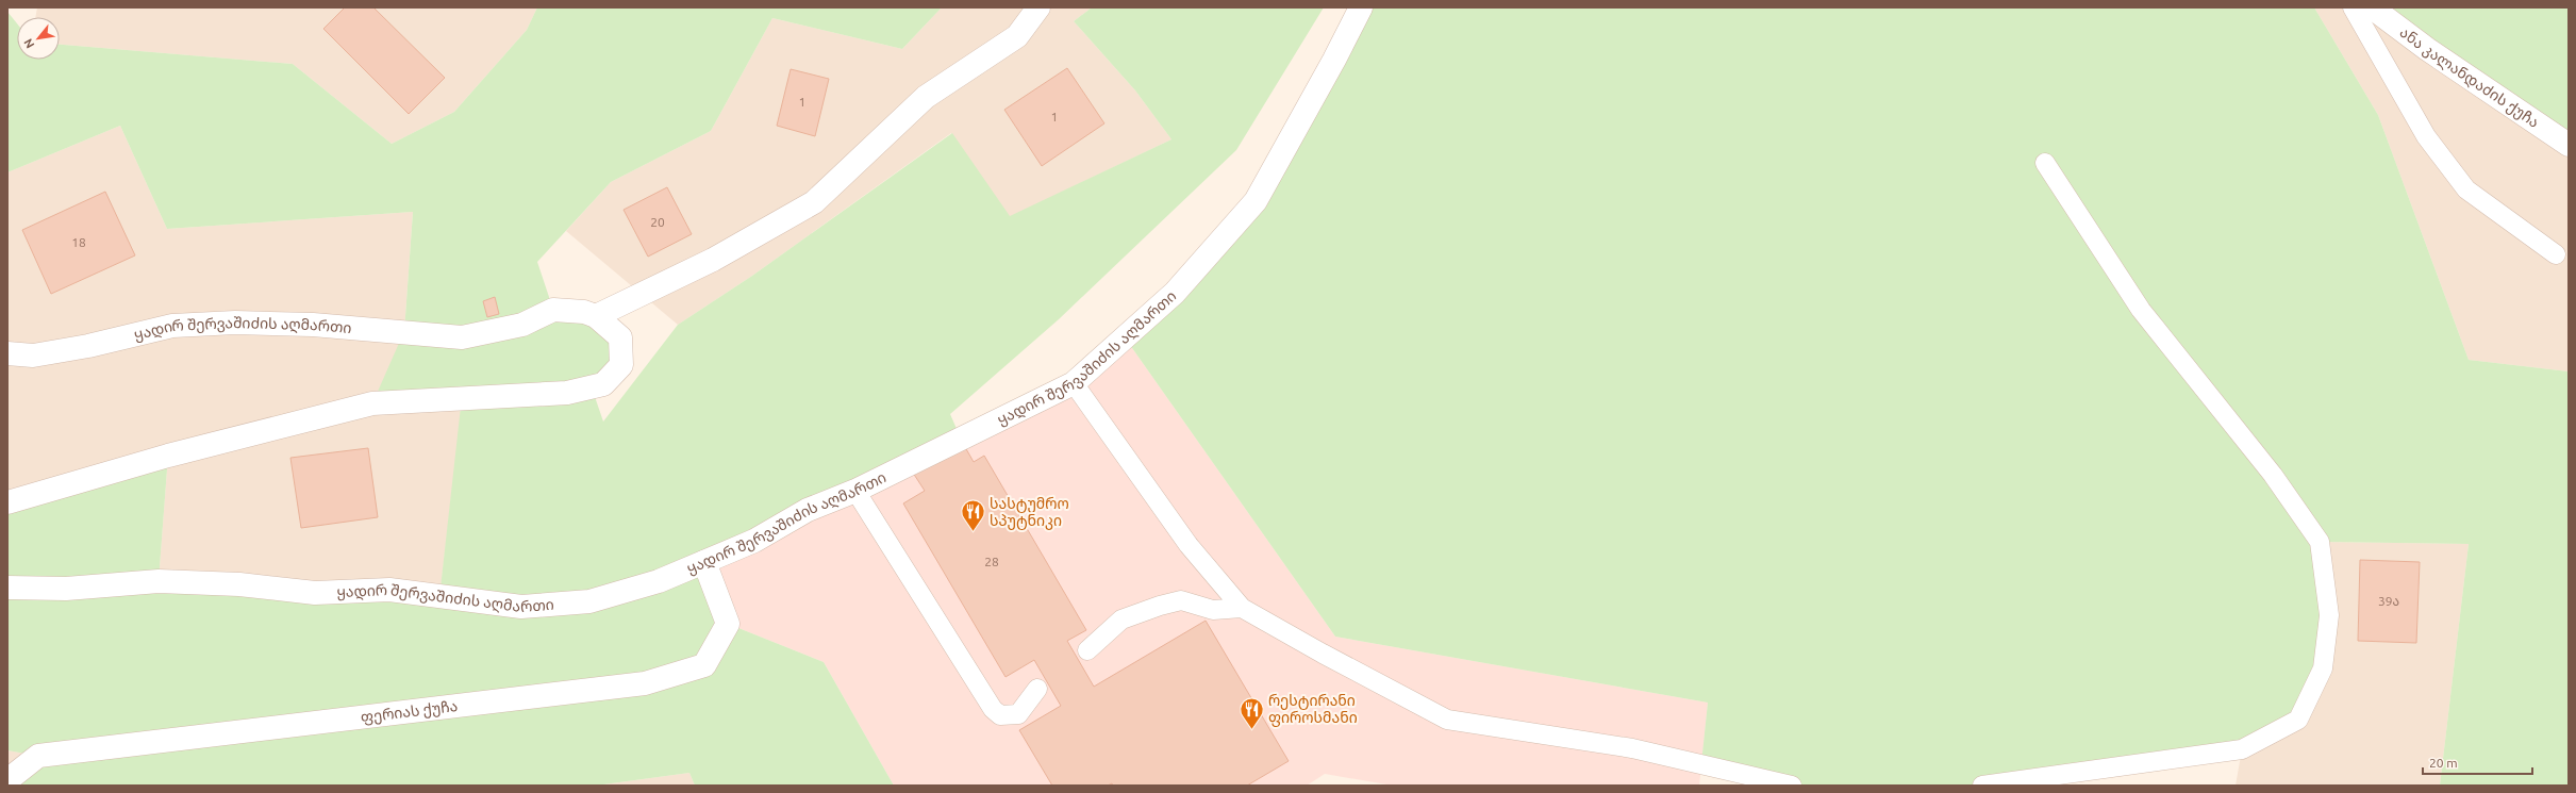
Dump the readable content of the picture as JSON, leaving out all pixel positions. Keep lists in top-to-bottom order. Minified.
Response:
{"streets":{"street":["ანა კალანდაძის ქუჩა","ყადირ შერვაშიძის აღმართი","ფერიას ქუჩა"]},"crossings":[["ყადირ შერვაშიძის აღმართი","ფერიას ქუჩა"]],"places":{"restaurant":["სასტუმრო სპუტნიკი","რესტირანი ფიროსმანი"]},"house_numbers":["1","1","20","18","28","39ა"],"scale_bar":"20 m","north":"bottom left"}
